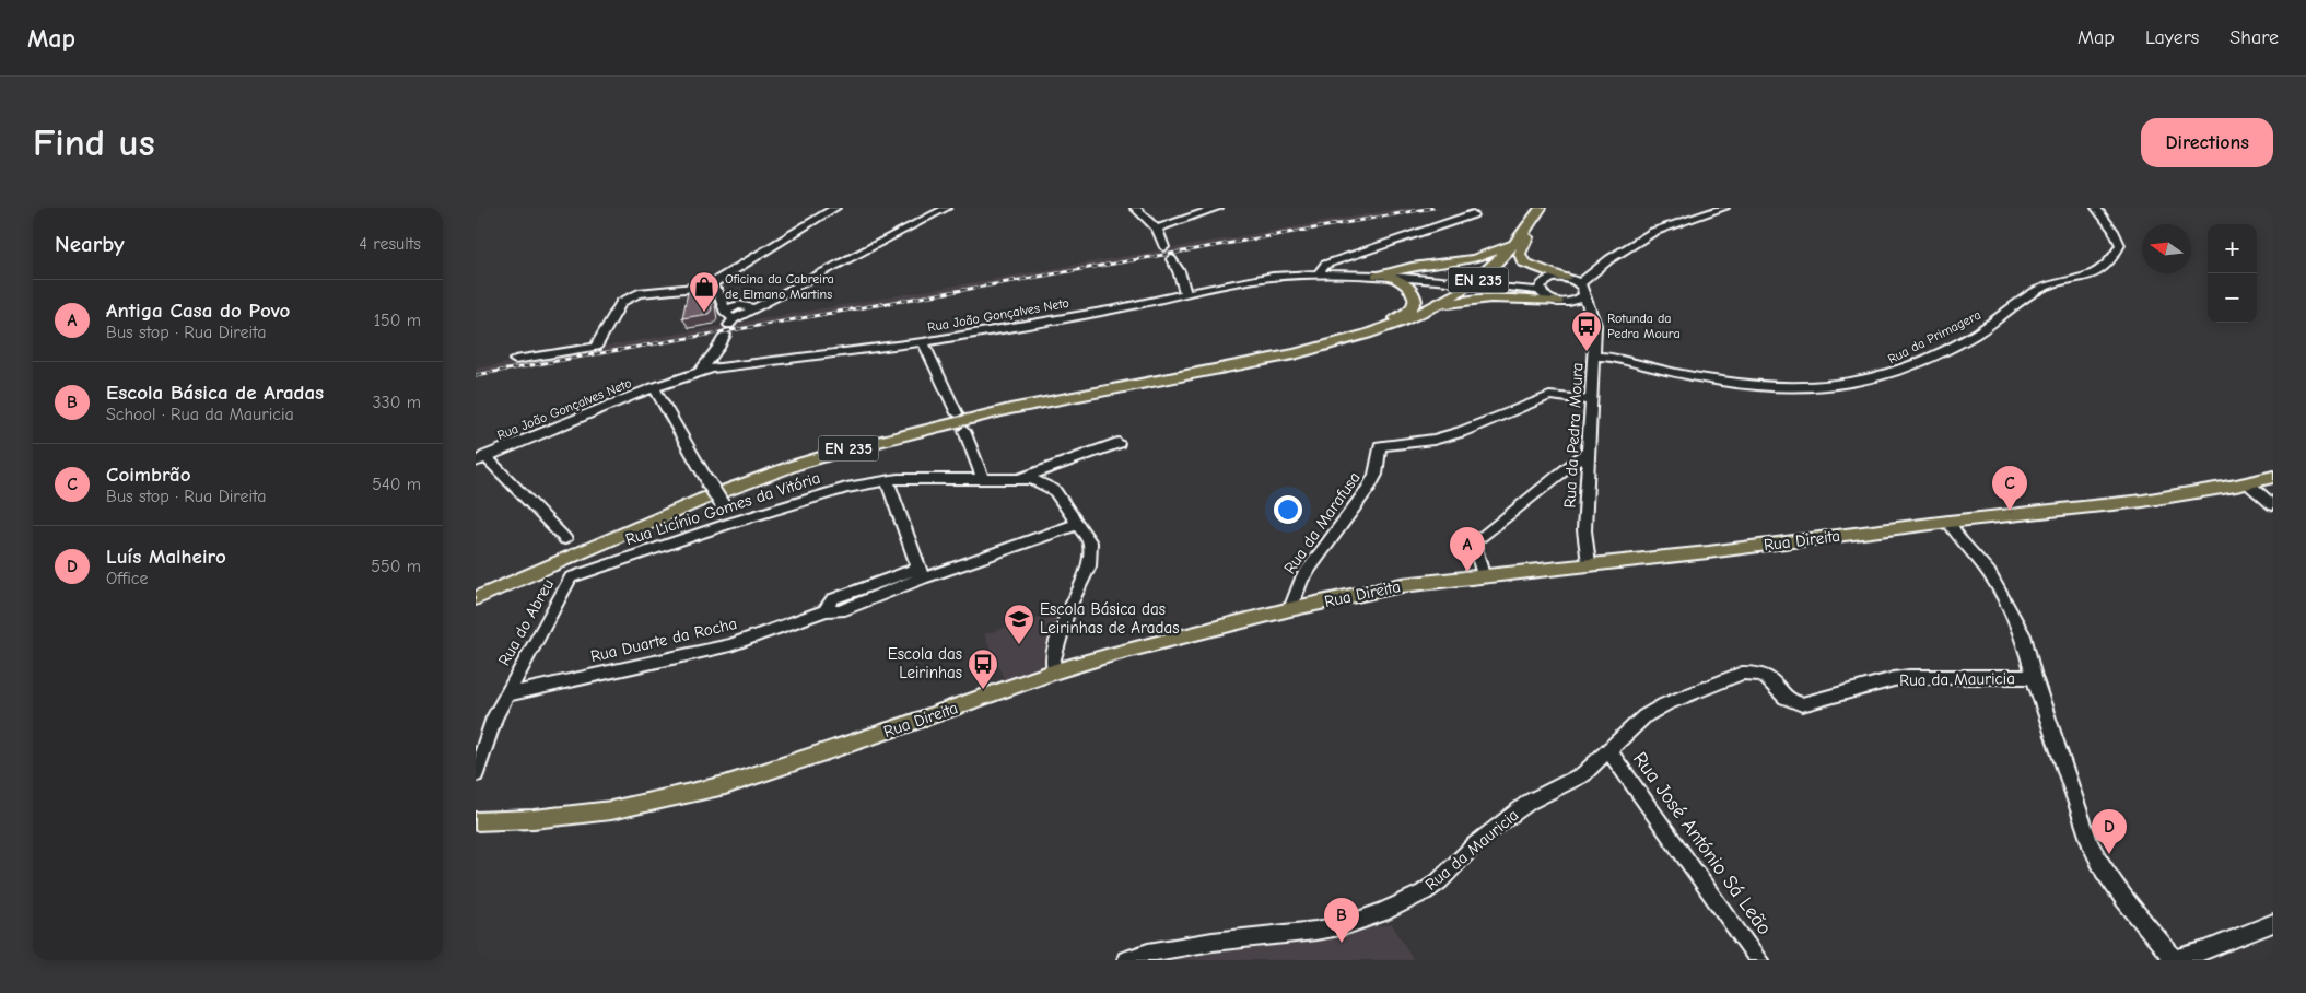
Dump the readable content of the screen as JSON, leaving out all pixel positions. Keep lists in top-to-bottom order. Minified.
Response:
{"streets":{"main road":["EN 235","Rua Direita"],"street":["Rua João Gonçalves Neto","Rua da Primagera","Rua da Pedra Moura","Rua Licínio Gomes da Vitória","Rua da Marafusa","Rua do Abreu","Rua Duarte da Rocha","Rua da Mauricia","Rua José António Sá Leão"]},"crossings":[["Rua da Primagera","Rua da Pedra Moura"],["Rua da Pedra Moura","Rua da Marafusa"],["Rua da Pedra Moura","Rua Direita"],["Rua Licínio Gomes da Vitória","Rua do Abreu"],["Rua da Marafusa","Rua Direita"],["Rua do Abreu","Rua Duarte da Rocha"],["Rua da Mauricia","Rua José António Sá Leão"]],"places":{"shop":["Oficina da Cabreira de Elmano Martins"],"bus stop":["Rotunda da Pedra Moura","Escola das Leirinhas"],"school or university":["Escola Básica das Leirinhas de Aradas"]},"north":"left","page":{"header":"Map","nav":["Map","Layers","Share"],"buttons":"Directions","title":"Find us","heading":["Nearby","4 results"],"map_buttons":["+","−"],"list":[{"mark":"A","name":"Antiga Casa do Povo","note":"Bus stop · Rua Direita","value":"150 m"},{"mark":"B","name":"Escola Básica de Aradas","note":"School · Rua da Mauricia","value":"330 m"},{"mark":"C","name":"Coimbrão","note":"Bus stop · Rua Direita","value":"540 m"},{"mark":"D","name":"Luís Malheiro","note":"Office","value":"550 m"}],"pins":["C","A","D","B"]}}
